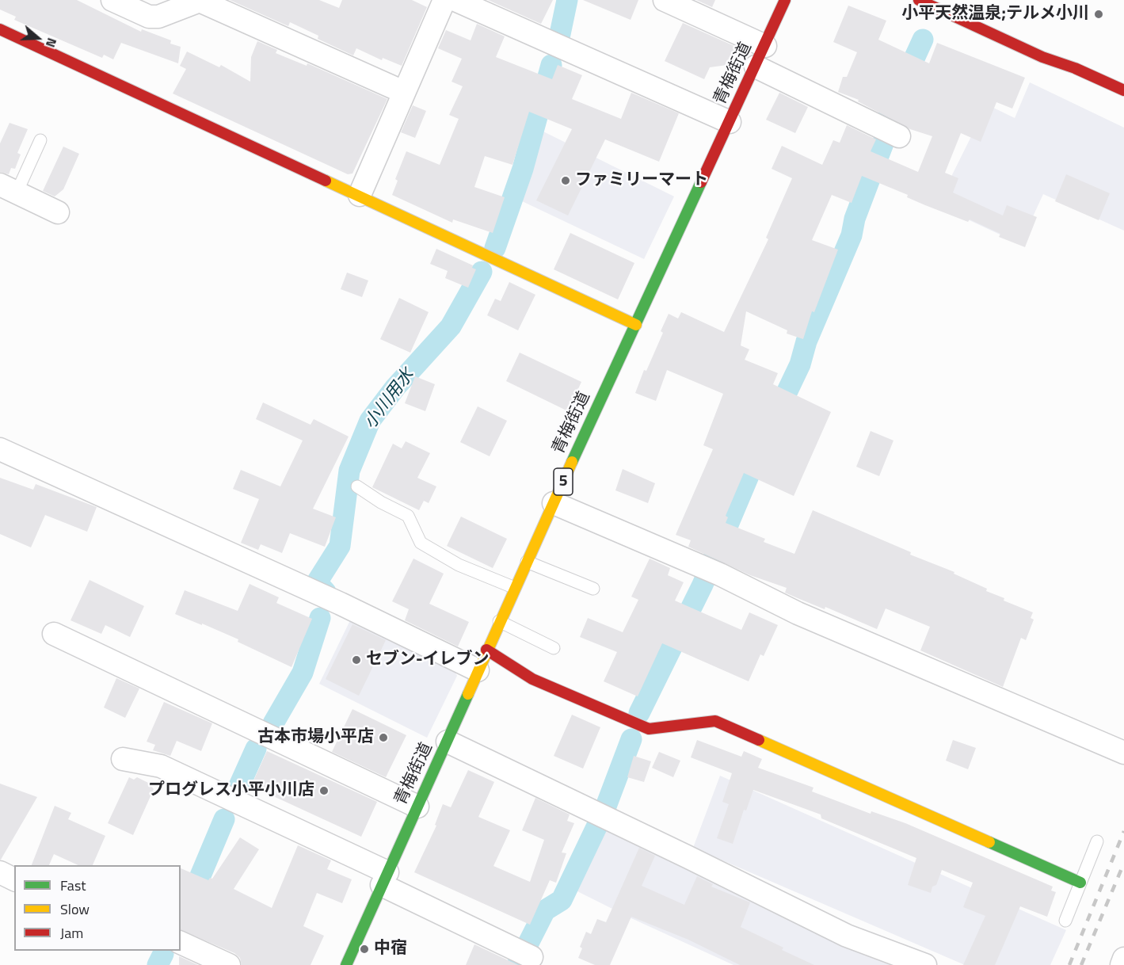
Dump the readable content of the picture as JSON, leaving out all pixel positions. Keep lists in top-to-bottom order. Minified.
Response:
{"streets":{"street":["青梅街道","5"]},"water":["小川用水"],"places":["小平天然温泉;テルメ小川","ファミリーマート","セブン-イレブン","古本市場小平店","プログレス小平小川店","中宿"],"legend":["Fast","Slow","Jam"],"north":"right"}
